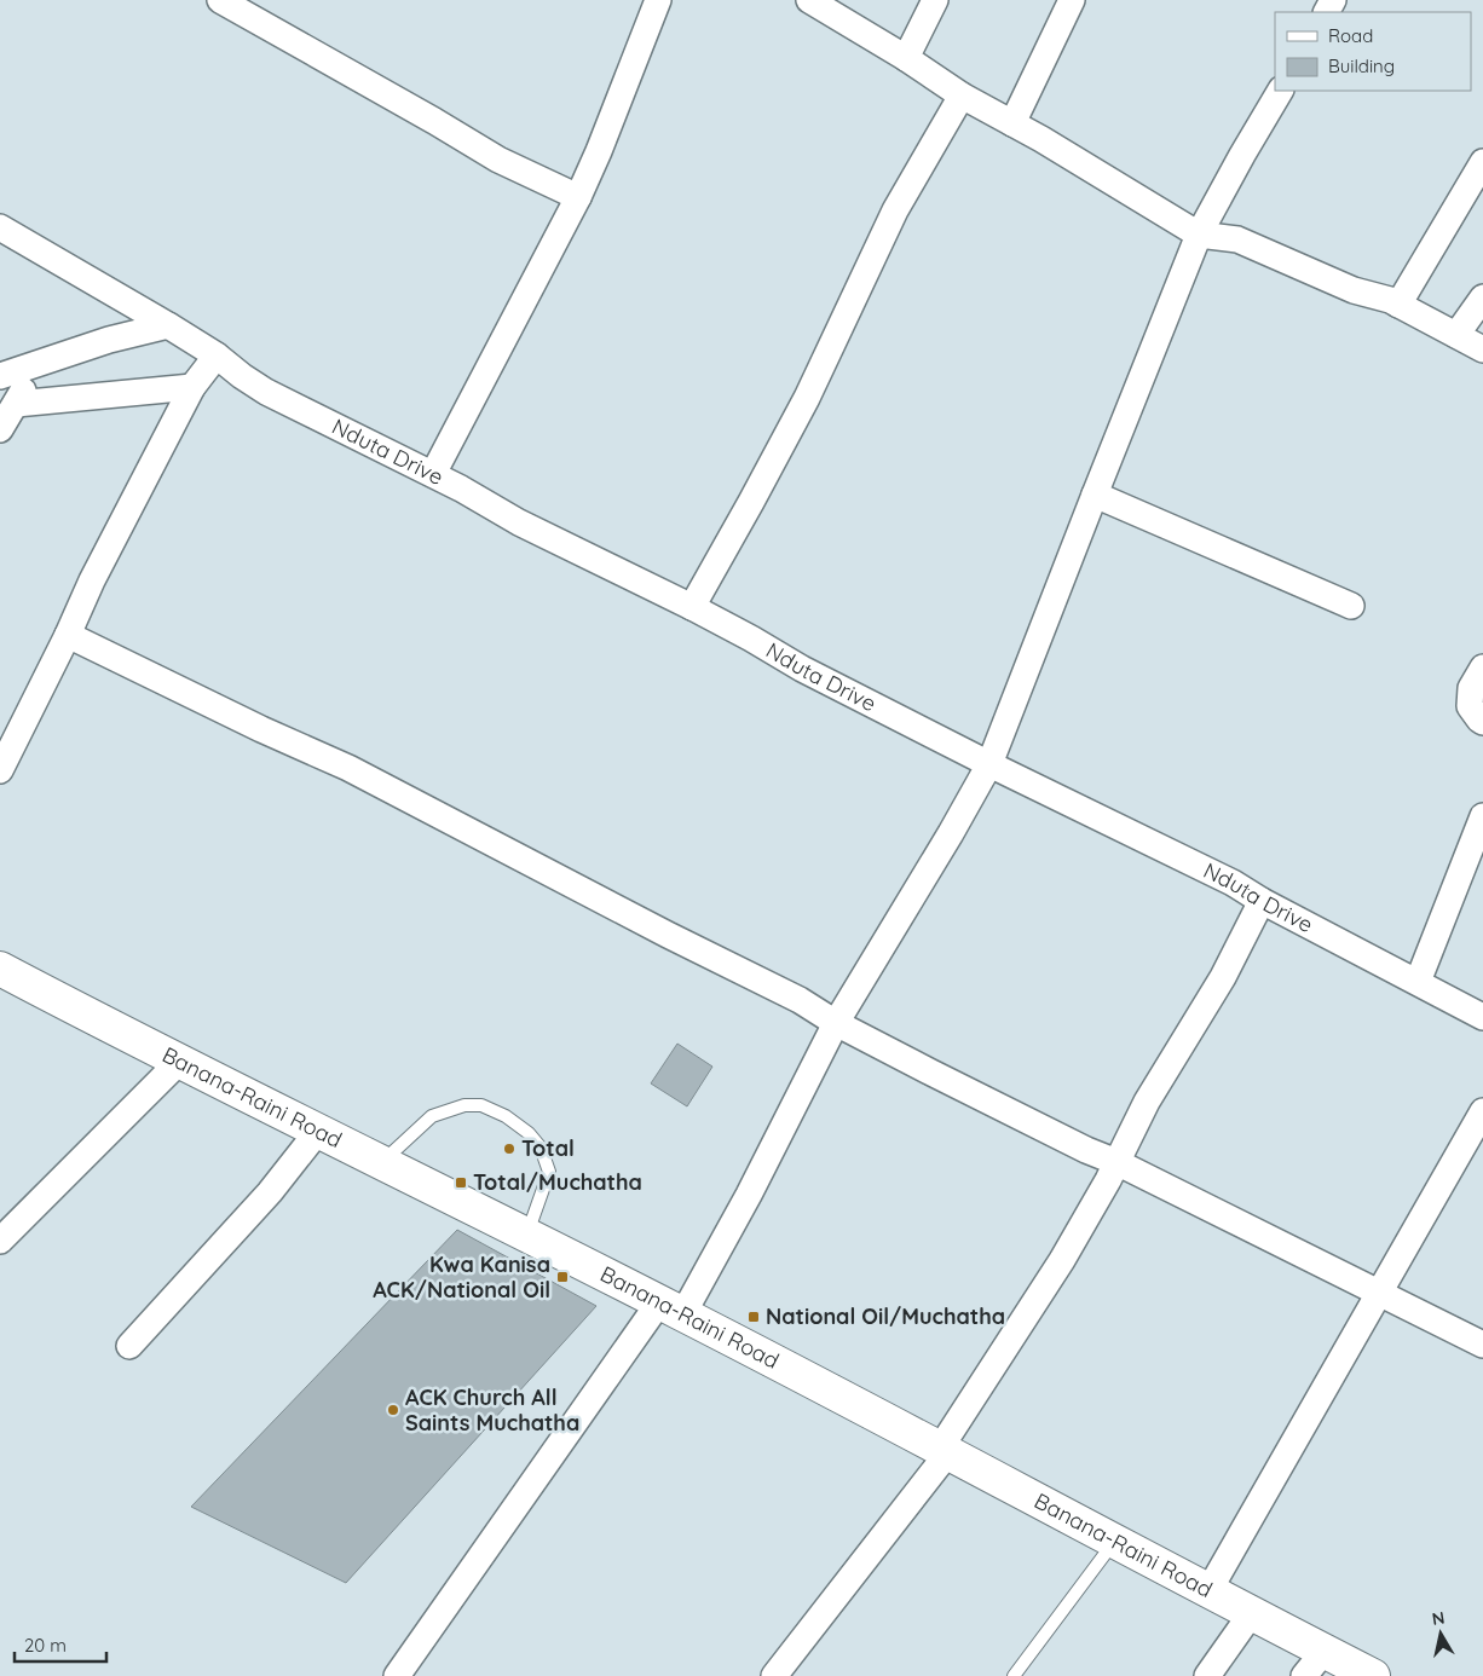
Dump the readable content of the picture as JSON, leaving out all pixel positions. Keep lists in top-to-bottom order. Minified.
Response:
{"streets":{"main road":["Banana-Raini Road"],"street":["Nduta Drive"]},"places":{"other":["Total","ACK Church All Saints Muchatha"],"transit":["Total/Muchatha","Kwa Kanisa ACK/National Oil","National Oil/Muchatha"]},"legend":["Road","Building"],"scale_bar":"20 m","north":"top"}
